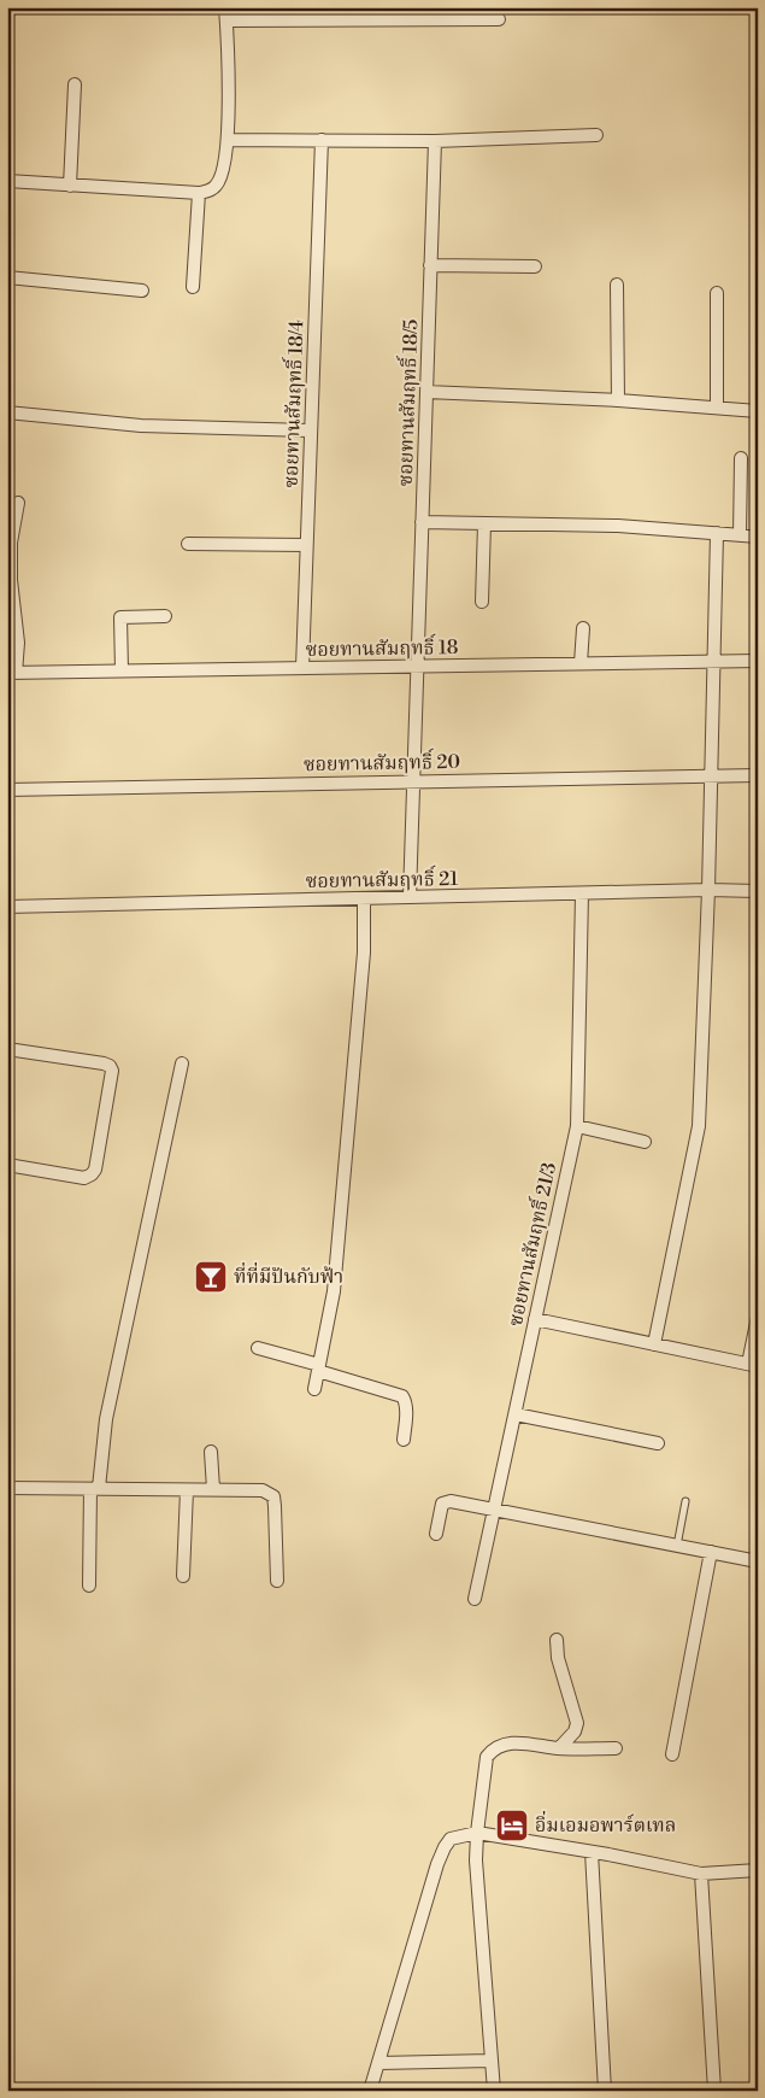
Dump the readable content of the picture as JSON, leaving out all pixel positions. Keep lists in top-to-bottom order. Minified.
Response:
{"streets":{"street":["ซอยทานสัมฤทธิ์ 18/5","ซอยทานสัมฤทธิ์ 18/4","ซอยทานสัมฤทธิ์ 18","ซอยทานสัมฤทธิ์ 20","ซอยทานสัมฤทธิ์ 21","ซอยทานสัมฤทธิ์ 21/3"]},"crossings":[["ซอยทานสัมฤทธิ์ 18/5","ซอยทานสัมฤทธิ์ 18"],["ซอยทานสัมฤทธิ์ 18/5","ซอยทานสัมฤทธิ์ 20"],["ซอยทานสัมฤทธิ์ 18/5","ซอยทานสัมฤทธิ์ 21"],["ซอยทานสัมฤทธิ์ 18/4","ซอยทานสัมฤทธิ์ 18"],["ซอยทานสัมฤทธิ์ 21","ซอยทานสัมฤทธิ์ 21/3"]],"places":{"bar":["ที่ที่มีปันกับฟ้า"],"hotel":["อิ่มเอมอพาร์ตเทล"]}}
